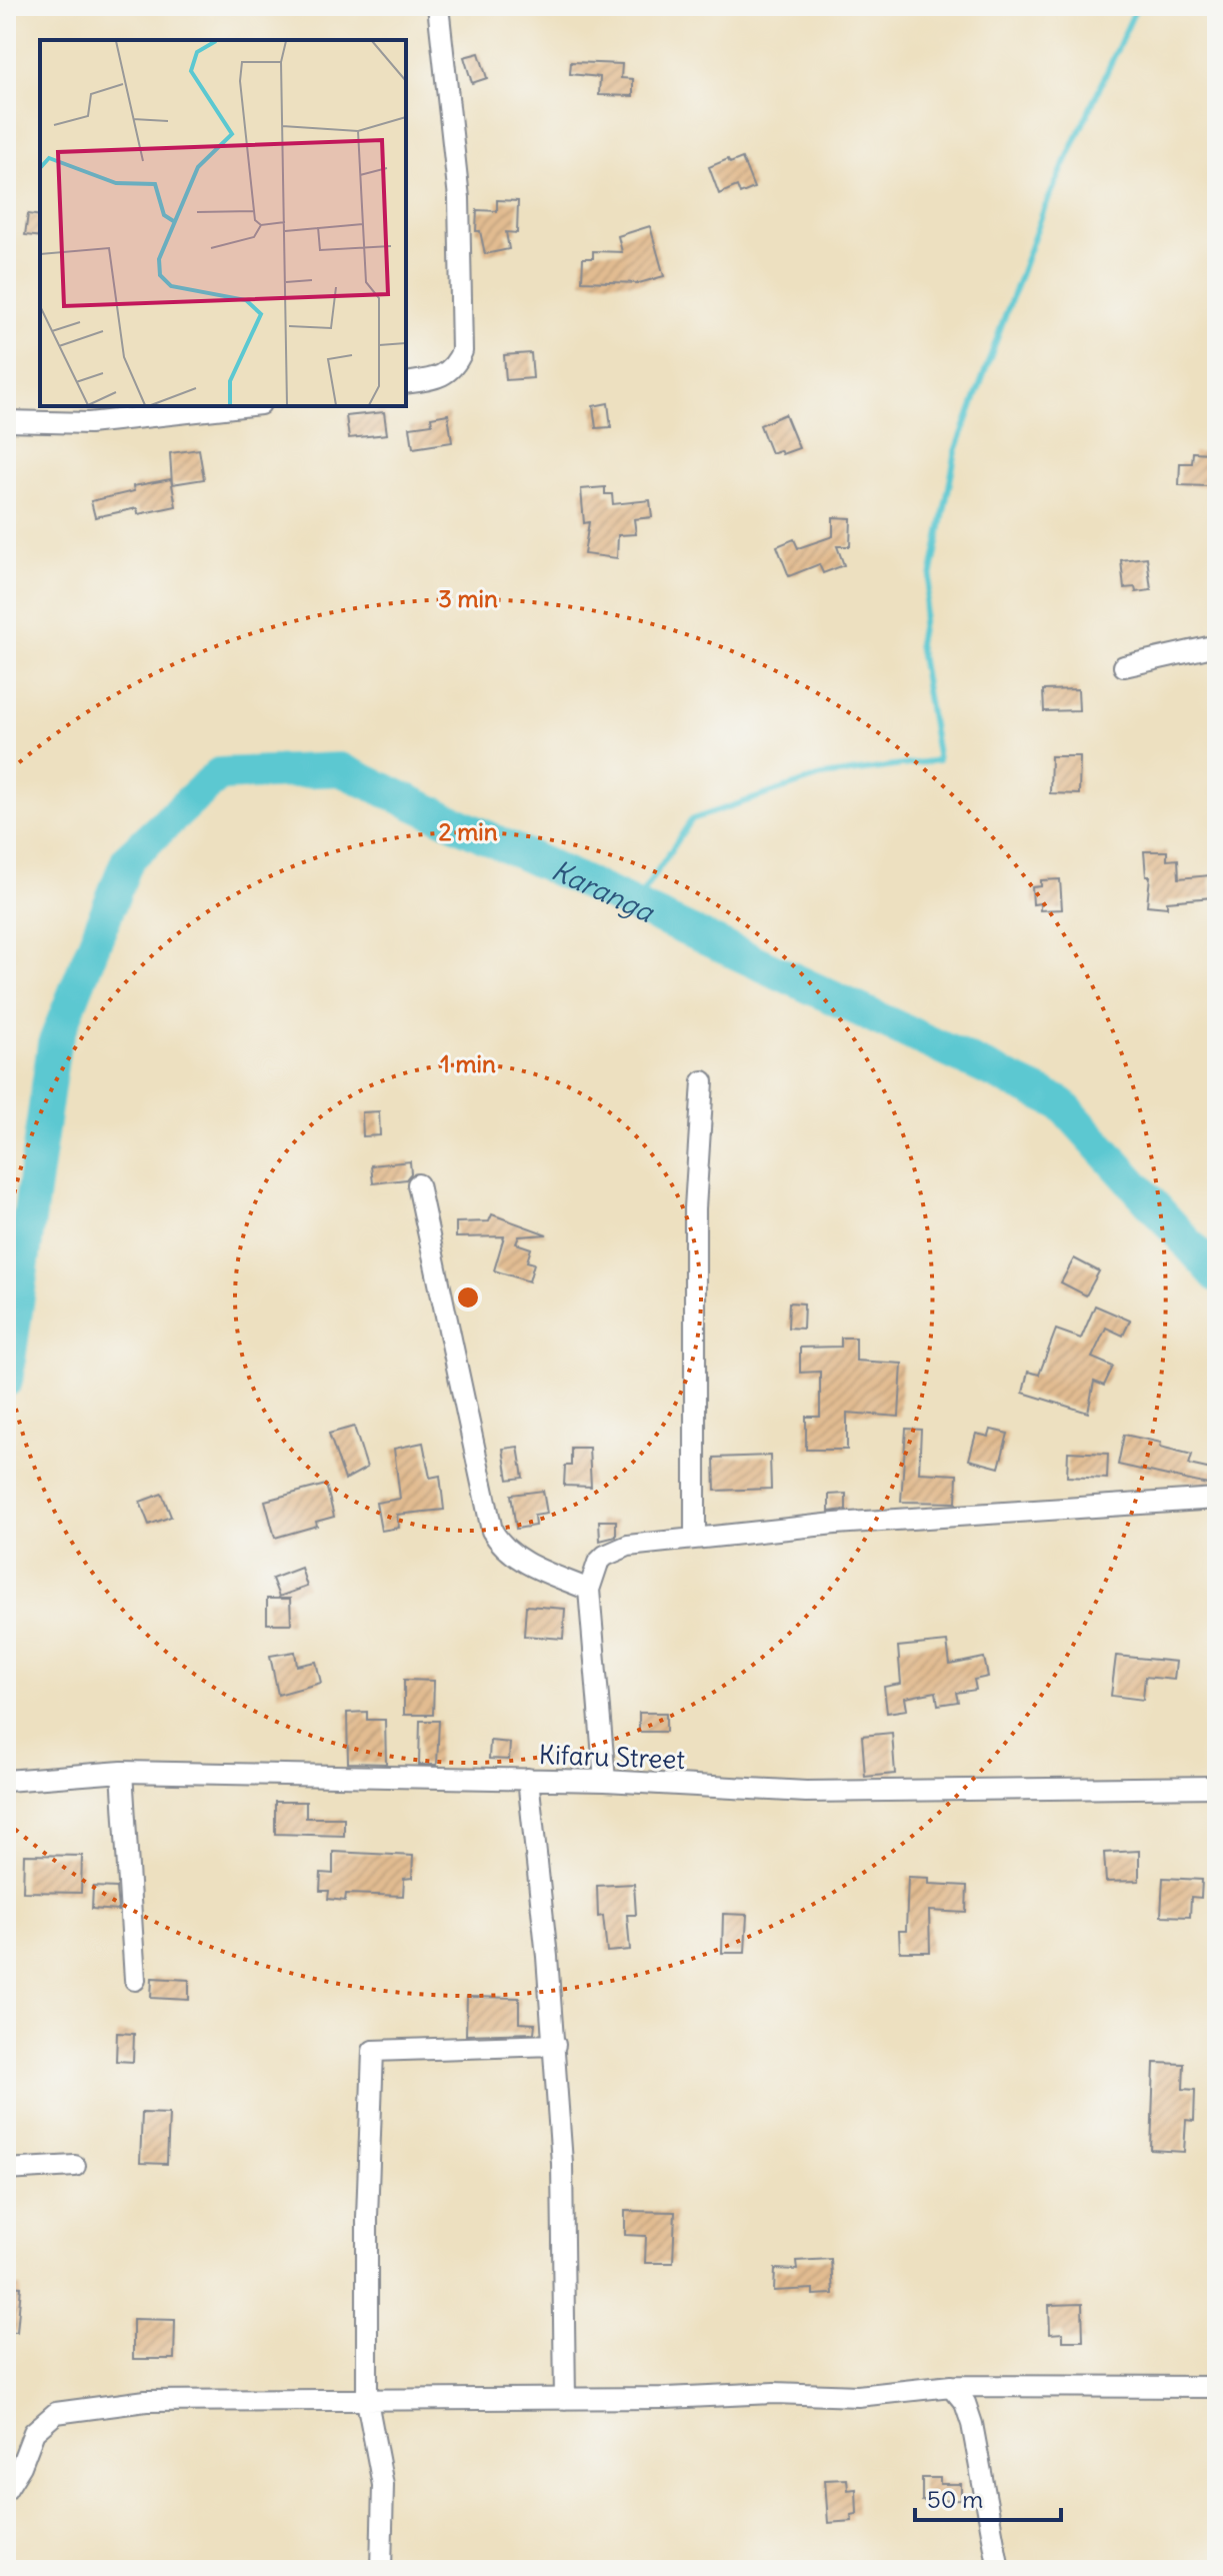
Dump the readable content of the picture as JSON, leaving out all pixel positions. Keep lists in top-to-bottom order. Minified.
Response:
{"streets":{"street":["Kifaru Street"]},"water":["Karanga"],"scale_bar":"50 m","rings":["3 min","2 min","1 min"]}
